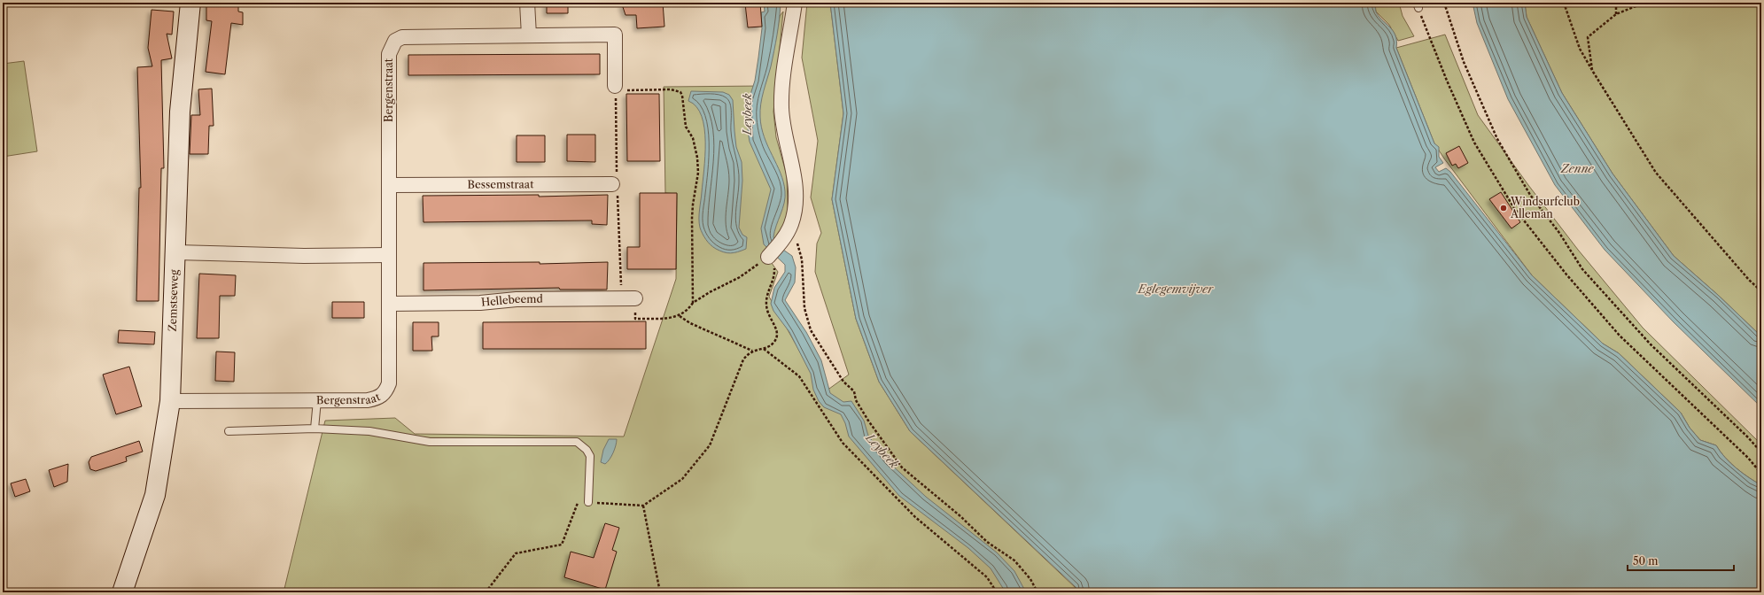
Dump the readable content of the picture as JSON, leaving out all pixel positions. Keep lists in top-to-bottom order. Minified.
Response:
{"streets":{"street":["Bergenstraat","Bessemstraat","Zemstseweg","Hellebeemd"]},"crossings":[["Bergenstraat","Bessemstraat"],["Bergenstraat","Zemstseweg"],["Bergenstraat","Hellebeemd"]],"water":["Leybeek","Zenne","Eglegemvijver"],"places":["Windsurfclub Alleman"],"scale_bar":"50 m"}
